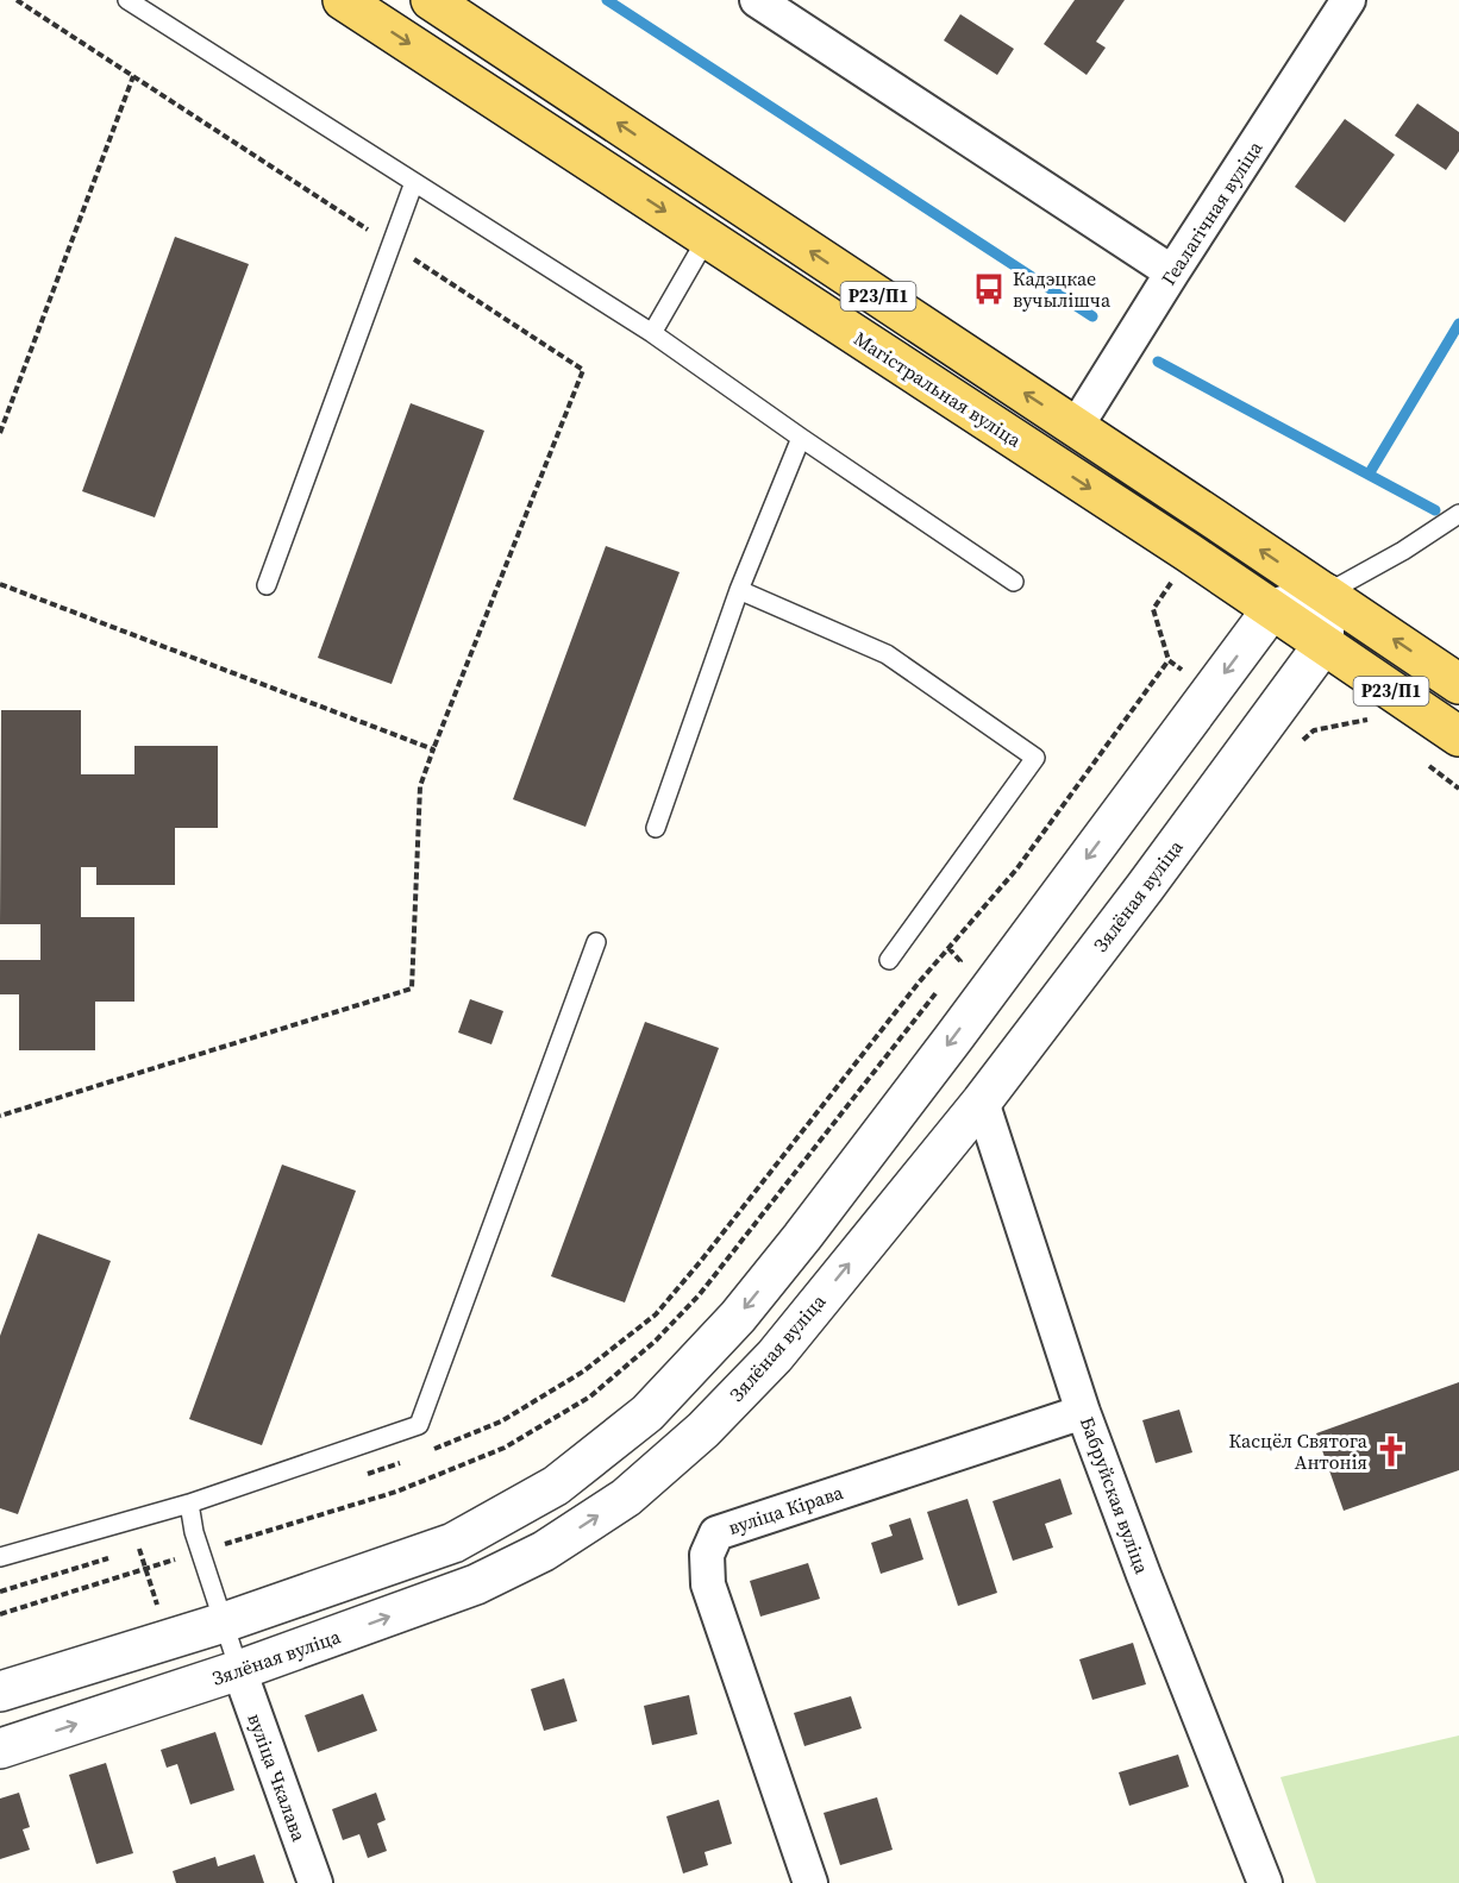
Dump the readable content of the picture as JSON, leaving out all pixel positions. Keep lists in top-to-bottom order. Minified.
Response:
{"streets":{"main road":["Р23/П1","Магістральная вуліца"],"street":["Геалагічная вуліца","Зялёная вуліца","Бабруйская вуліца","вуліца Кірава","вуліца Чкалава"]},"crossings":[["Геалагічная вуліца","Р23/П1"],["Магістральная вуліца","Зялёная вуліца"],["Зялёная вуліца","Бабруйская вуліца"],["Зялёная вуліца","вуліца Чкалава"],["Бабруйская вуліца","вуліца Кірава"]],"places":{"bus stop":["Кадэцкае вучылішча"],"church":["Касцёл Святога Антонія"]}}
